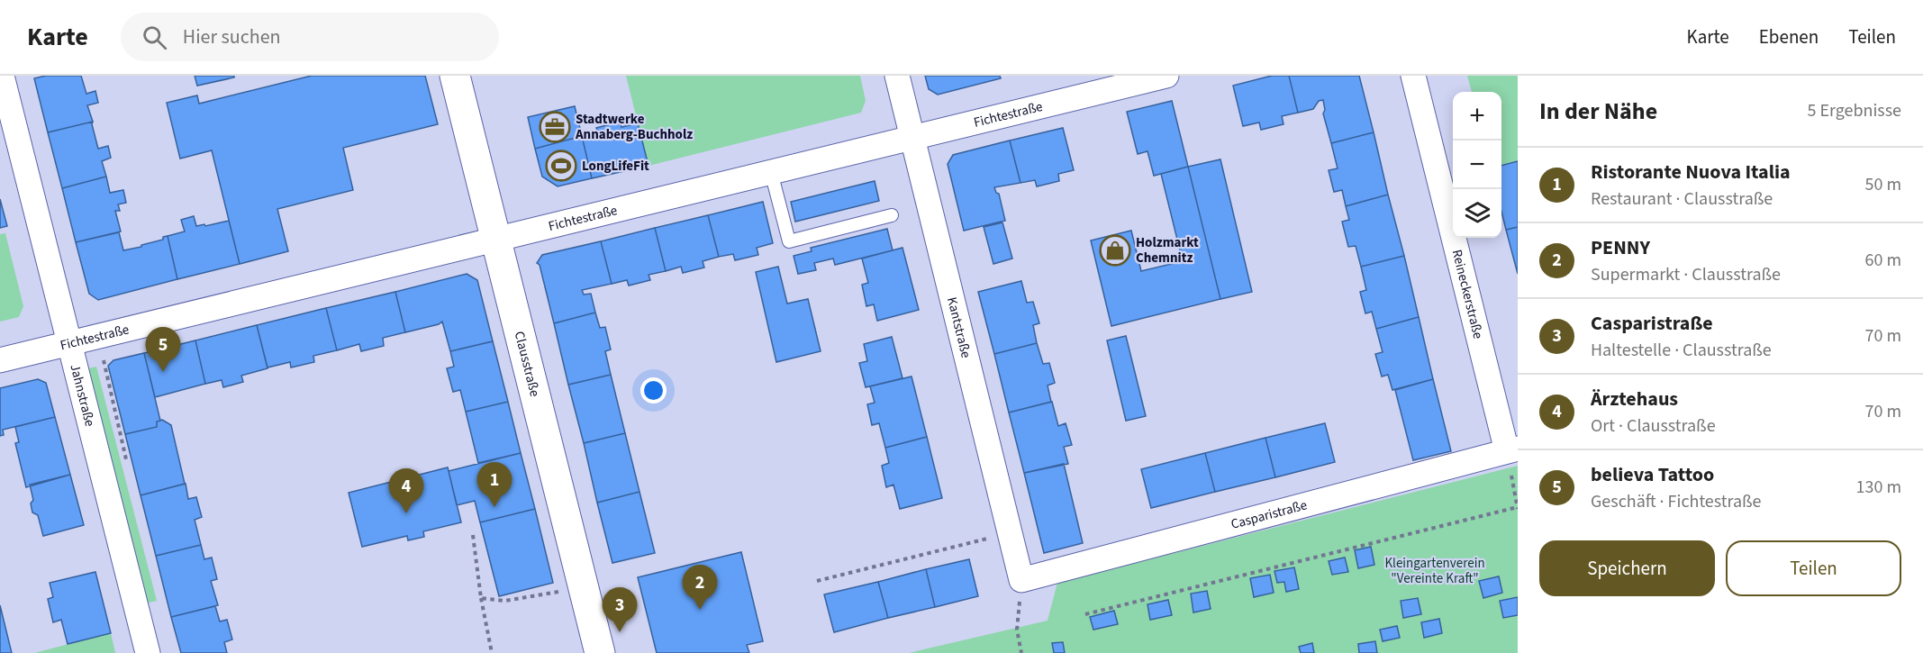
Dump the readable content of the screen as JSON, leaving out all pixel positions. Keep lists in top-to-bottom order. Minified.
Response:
{"streets":{"main road":["Clausstraße"],"street":["Fichtestraße","Reineckerstraße","Kantstraße","Jahnstraße","Casparistraße"]},"crossings":[["Fichtestraße","Kantstraße"],["Fichtestraße","Clausstraße"],["Fichtestraße","Jahnstraße"],["Reineckerstraße","Casparistraße"],["Kantstraße","Casparistraße"]],"parks":["Kleingartenverein \"Vereinte Kraft\""],"places":{"office":["Stadtwerke Annaberg-Buchholz"],"sports":["LongLifeFit"],"shop":["Holzmarkt Chemnitz"]},"page":{"header":"Karte","search":"Hier suchen","nav":["Karte","Ebenen","Teilen"],"heading":["In der Nähe","5 Ergebnisse"],"map_buttons":["+","−"],"list":[{"mark":"1","name":"Ristorante Nuova Italia","note":"Restaurant · Clausstraße","value":"50 m"},{"mark":"2","name":"PENNY","note":"Supermarkt · Clausstraße","value":"60 m"},{"mark":"3","name":"Casparistraße","note":"Haltestelle · Clausstraße","value":"70 m"},{"mark":"4","name":"Ärztehaus","note":"Ort · Clausstraße","value":"70 m"},{"mark":"5","name":"believa Tattoo","note":"Geschäft · Fichtestraße","value":"130 m"}],"pins":["5","1","4","2","3"],"buttons":["Speichern","Teilen"]}}
